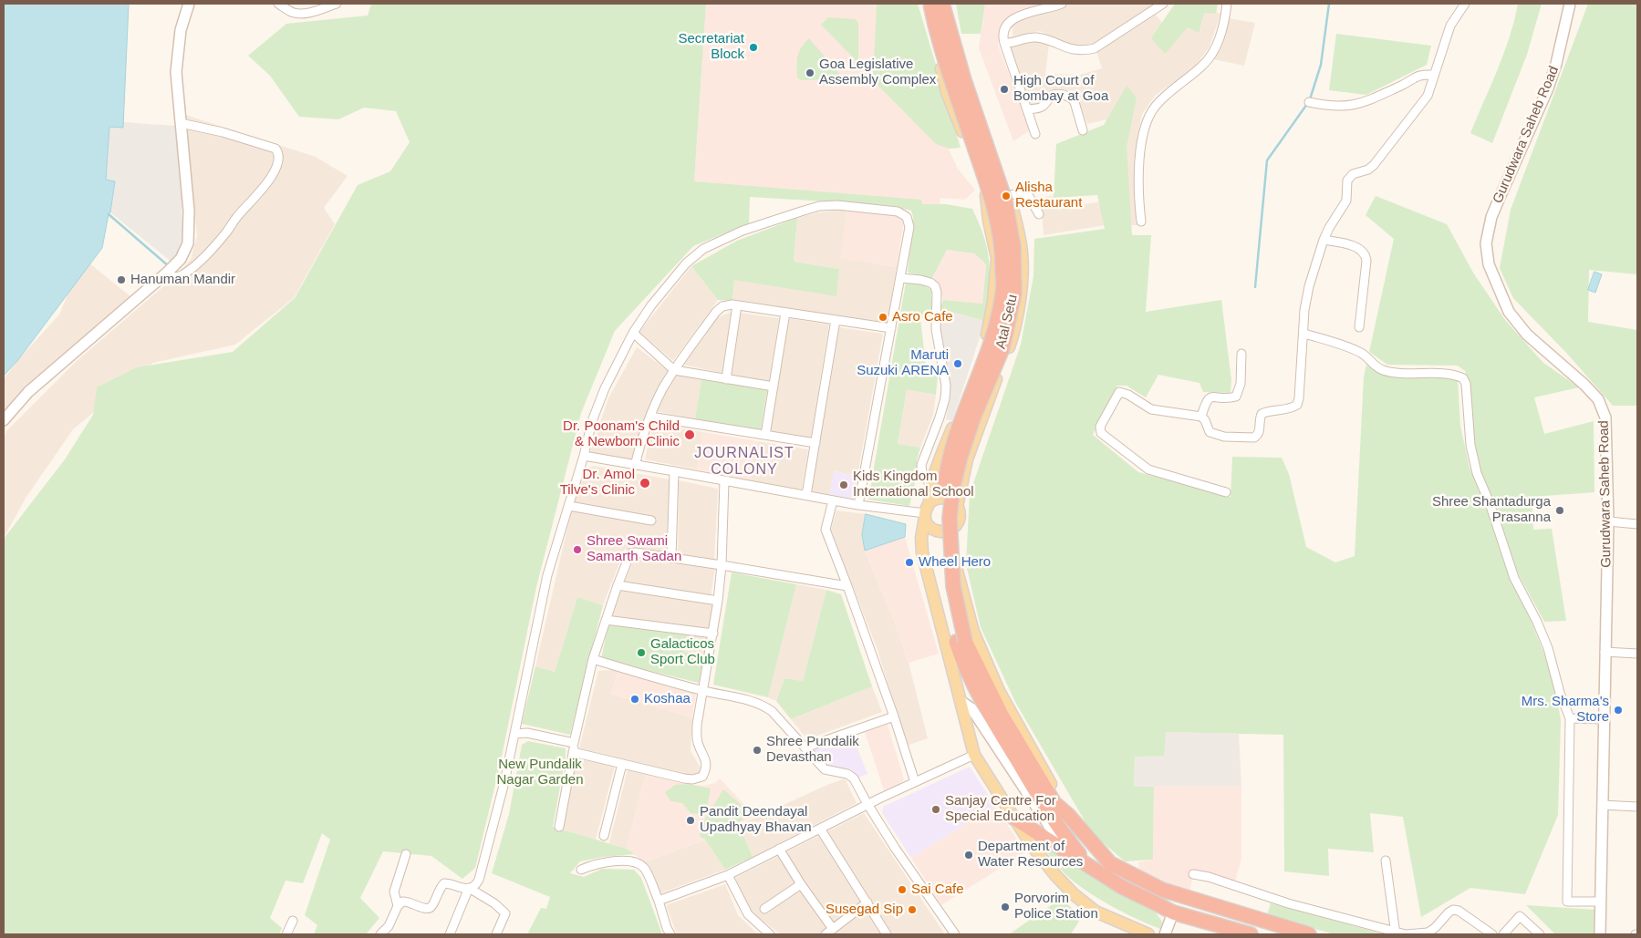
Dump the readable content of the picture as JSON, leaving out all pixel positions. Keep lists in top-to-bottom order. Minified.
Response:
{"streets":{"highway":["Atal Setu"],"street":["Gurudwara Saheb Road"]},"districts":["JOURNALIST COLONY"],"parks":["New Pundalik Nagar Garden"],"places":["Secretariat Block","Goa Legislative Assembly Complex","High Court of Bombay at Goa","Alisha Restaurant","Hanuman Mandir","Asro Cafe","Maruti Suzuki ARENA","Dr. Poonam's Child & Newborn Clinic","Dr. Amol Tilve's Clinic","Kids Kingdom International School","Shree Shantadurga Prasanna","Shree Swami Samarth Sadan","Wheel Hero","Galacticos Sport Club","Koshaa","Mrs. Sharma's Store","Shree Pundalik Devasthan","Sanjay Centre For Special Education","Pandit Deendayal Upadhyay Bhavan","Department of Water Resources","Sai Cafe","Porvorim Police Station","Susegad Sip"]}
